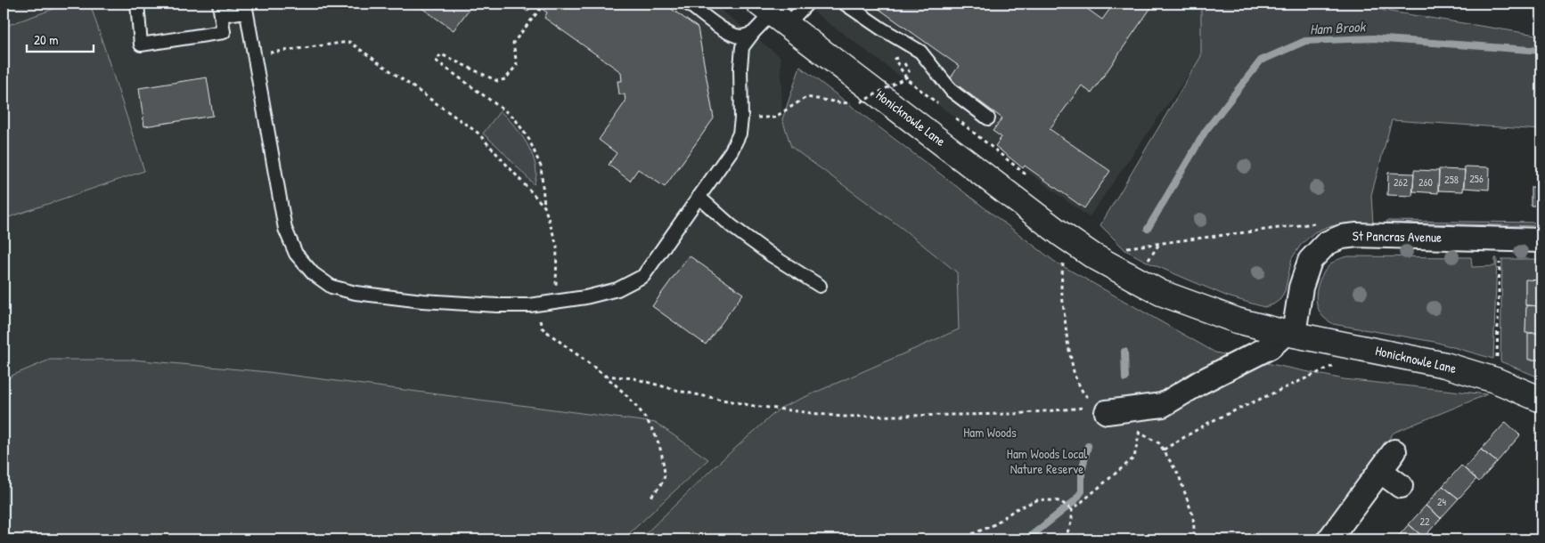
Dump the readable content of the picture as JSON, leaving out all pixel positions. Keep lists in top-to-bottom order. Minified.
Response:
{"streets":{"street":["Honicknowle Lane","St Pancras Avenue"]},"crossings":[["Honicknowle Lane","St Pancras Avenue"]],"water":["Ham Brook"],"parks":["Ham Woods","Ham Woods Local Nature Reserve"],"house_numbers":["256","258","262","260","24","22"],"scale_bar":"20 m"}
